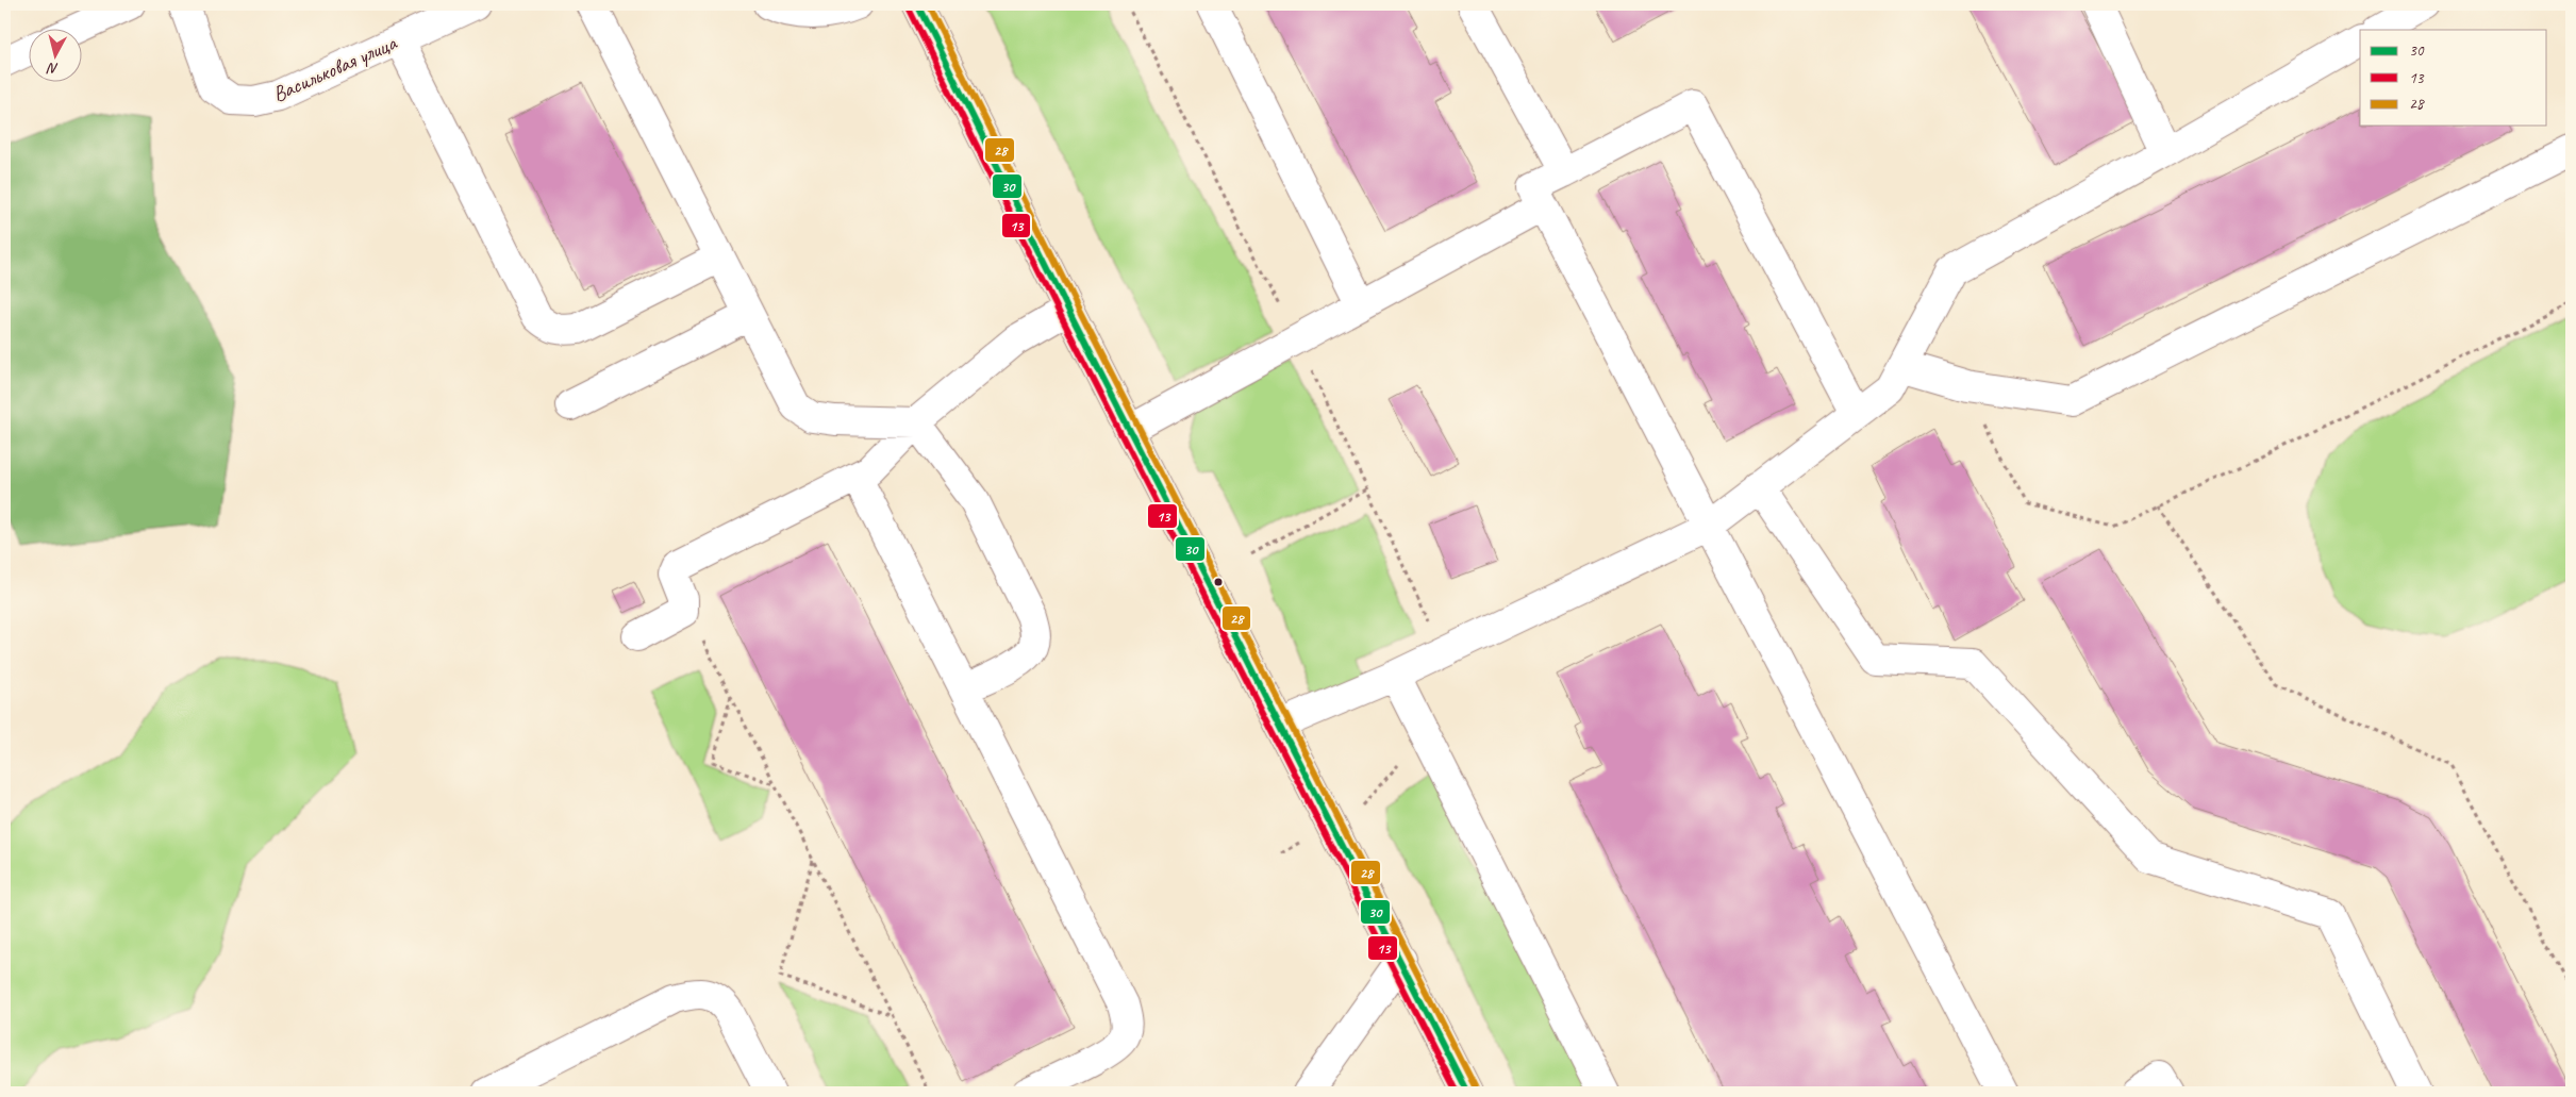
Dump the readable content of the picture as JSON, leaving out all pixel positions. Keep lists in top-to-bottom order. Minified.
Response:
{"streets":{"street":["Васильковая улица"]},"lines":["transit line 30","transit line 28","transit line 13"],"legend":["30","13","28"],"north":"bottom"}
